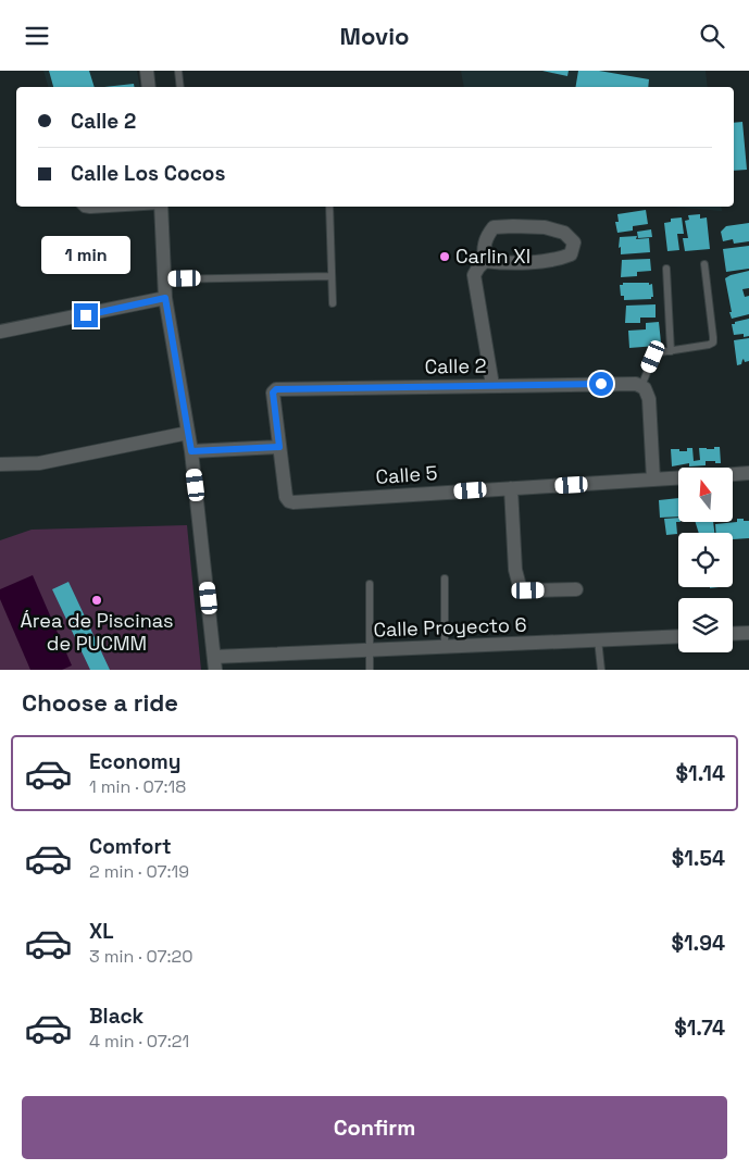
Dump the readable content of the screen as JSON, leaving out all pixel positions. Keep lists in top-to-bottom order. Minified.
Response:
{"streets":{"street":["Calle 2","Calle 5","Calle Proyecto 6"]},"crossings":[["Calle 2","Calle 5"]],"places":["Carlin XI","Área de Piscinas de PUCMM"],"north":"top","page":{"header":"Movio","banner":["Calle 2","Calle Los Cocos"],"bubble":"1 min","heading":"Choose a ride","list":[{"name":"Economy","note":"1 min · 07:18","value":"$1.14"},{"name":"Comfort","note":"2 min · 07:19","value":"$1.54"},{"name":"XL","note":"3 min · 07:20","value":"$1.94"},{"name":"Black","note":"4 min · 07:21","value":"$1.74"}],"buttons":"Confirm"}}
